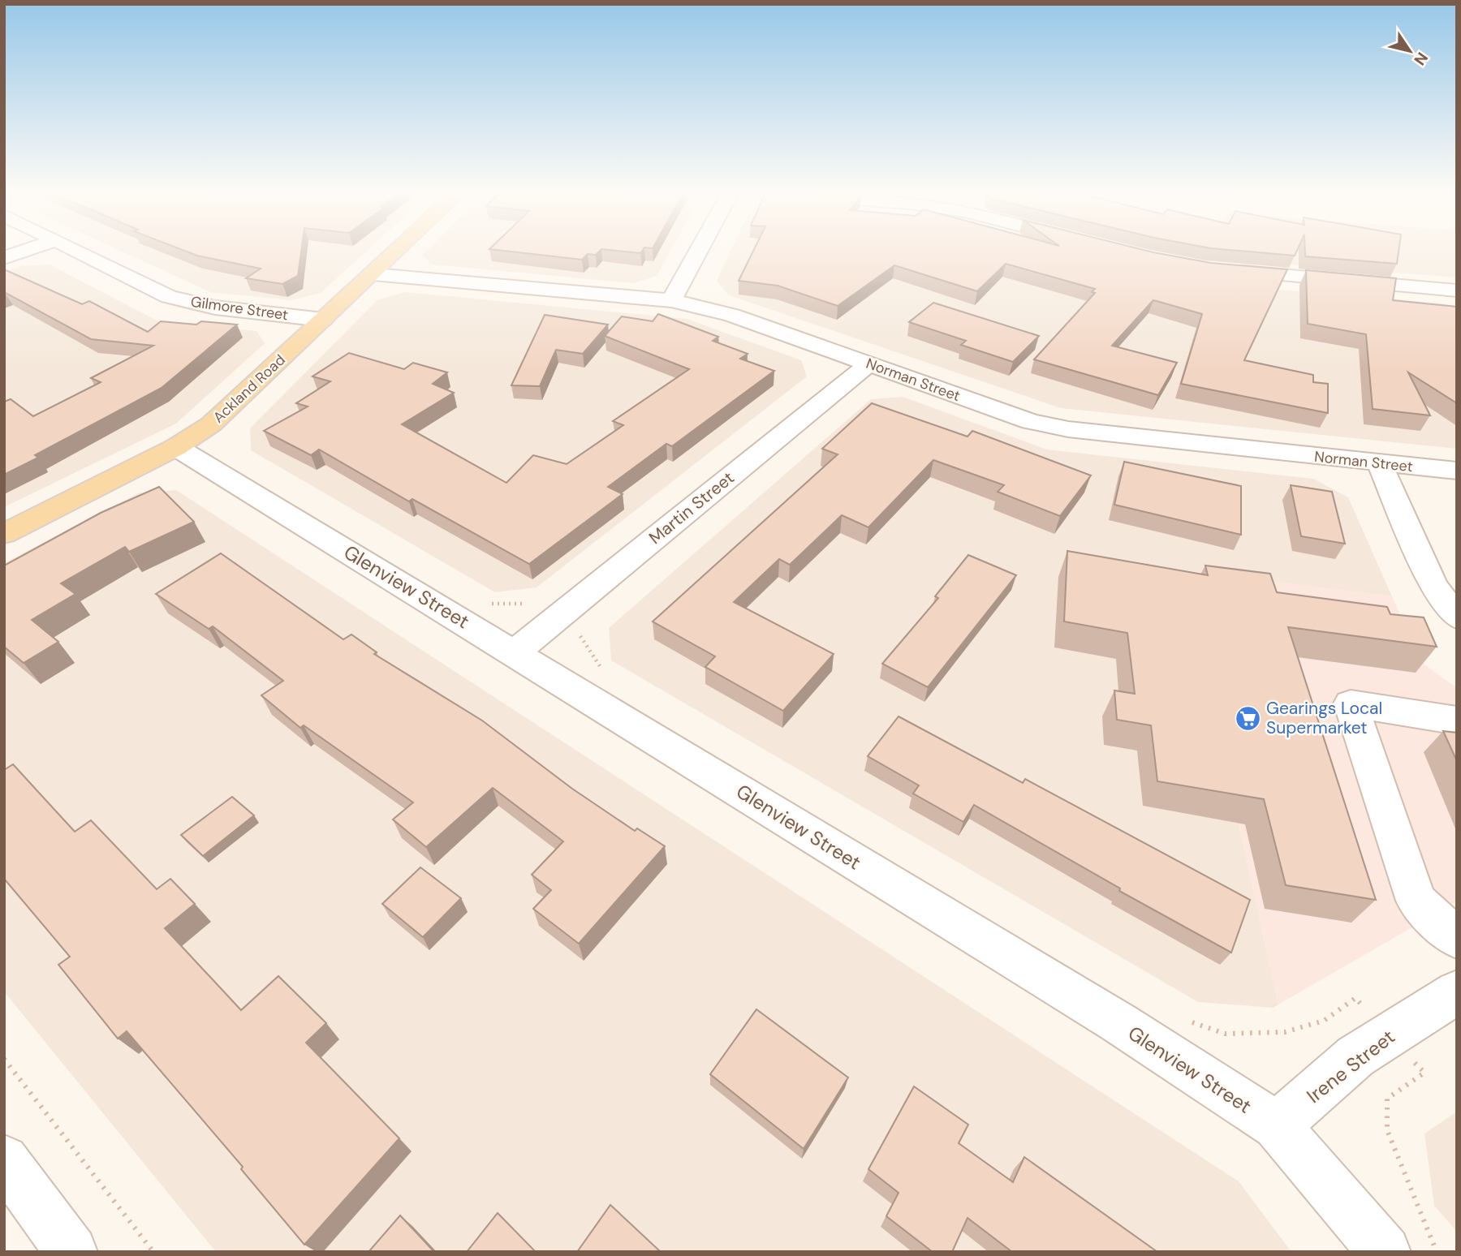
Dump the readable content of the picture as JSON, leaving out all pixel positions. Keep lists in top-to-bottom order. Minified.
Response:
{"streets":{"main road":["Ackland Road"],"street":["Gilmore Street","Norman Street","Martin Street","Glenview Street","Irene Street"]},"crossings":[["Gilmore Street","Ackland Road"],["Norman Street","Ackland Road"],["Norman Street","Martin Street"],["Ackland Road","Glenview Street"],["Martin Street","Glenview Street"],["Glenview Street","Irene Street"]],"places":{"supermarket":["Gearings Local Supermarket"]},"north":"bottom right"}
